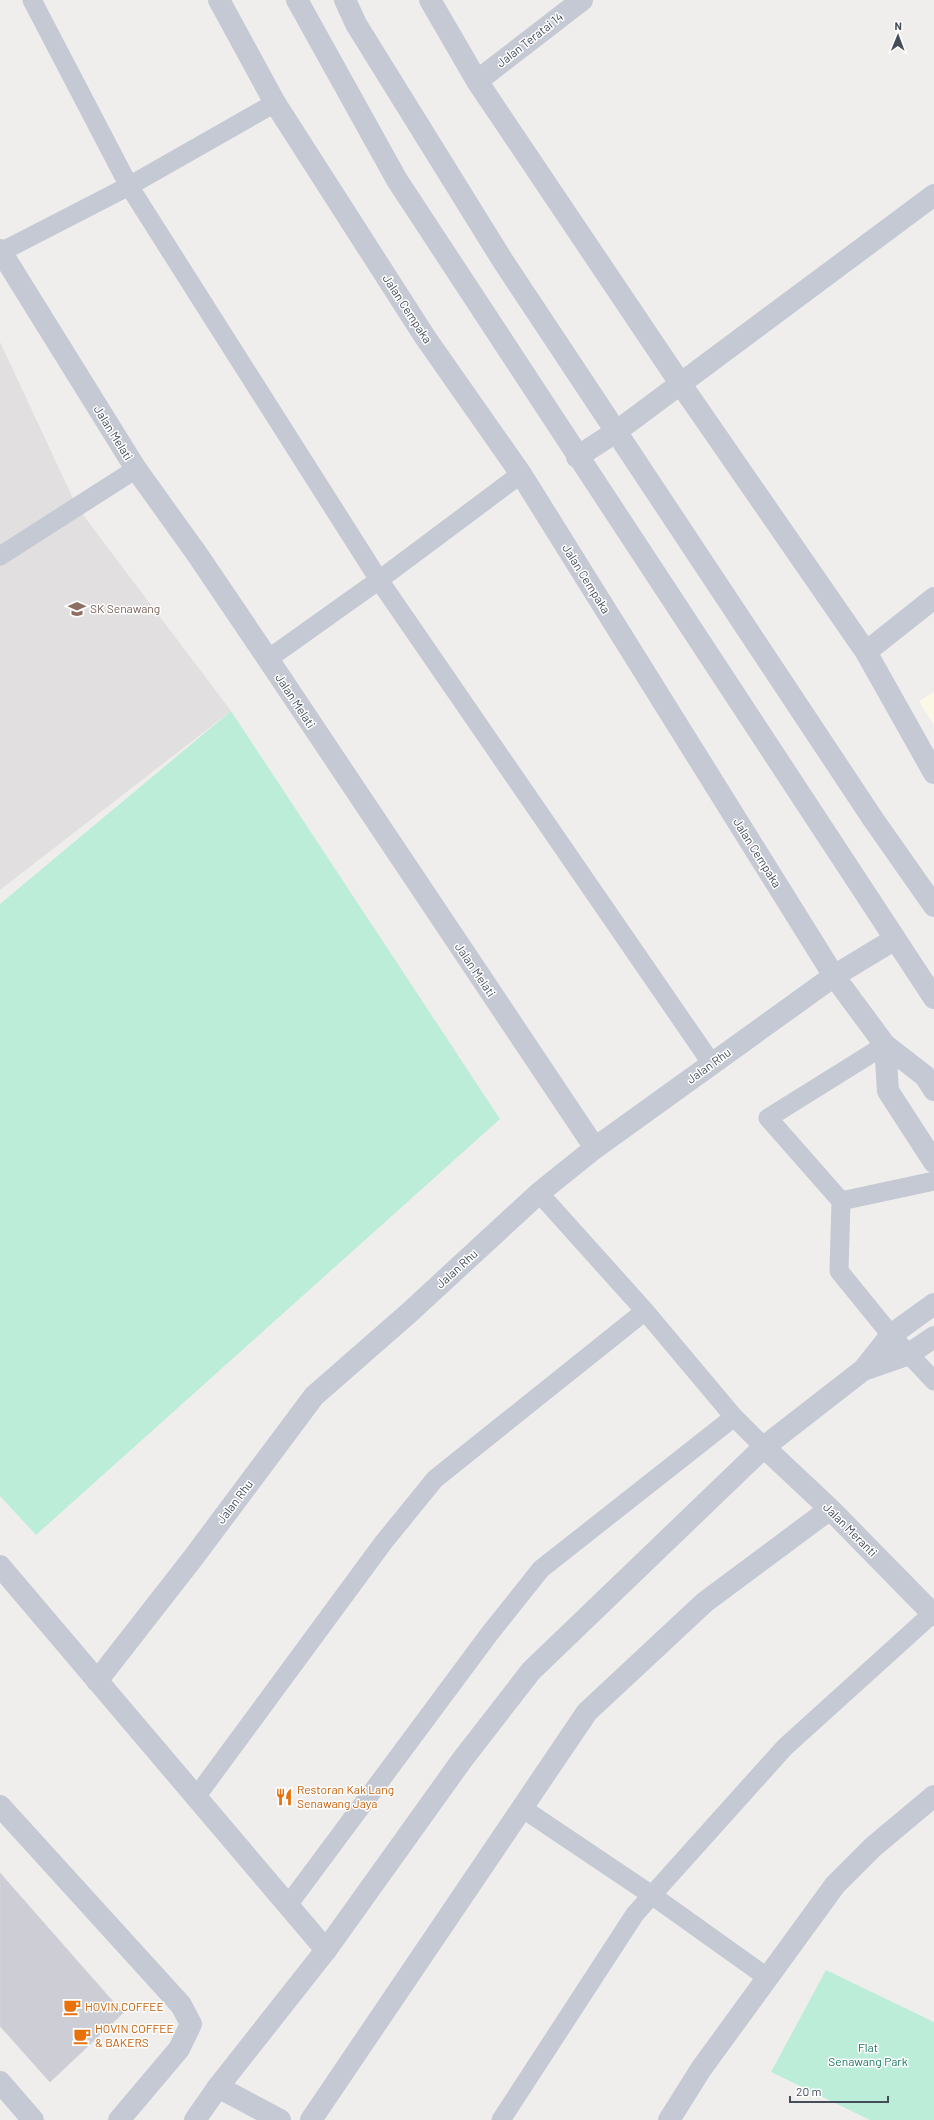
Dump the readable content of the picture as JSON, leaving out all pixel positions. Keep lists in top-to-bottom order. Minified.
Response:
{"streets":{"street":["Jalan Teratai 14","Jalan Cempaka","Jalan Melati","Jalan Rhu","Jalan Meranti"]},"crossings":[["Jalan Cempaka","Jalan Rhu"],["Jalan Melati","Jalan Rhu"]],"parks":["Flat Senawang Park"],"places":{"school or university":["SK Senawang"],"restaurant":["Restoran Kak Lang Senawang Jaya"],"cafe":["HOVIN COFFEE","HOVIN COFFEE & BAKERS"]},"scale_bar":"20 m","north":"top"}
